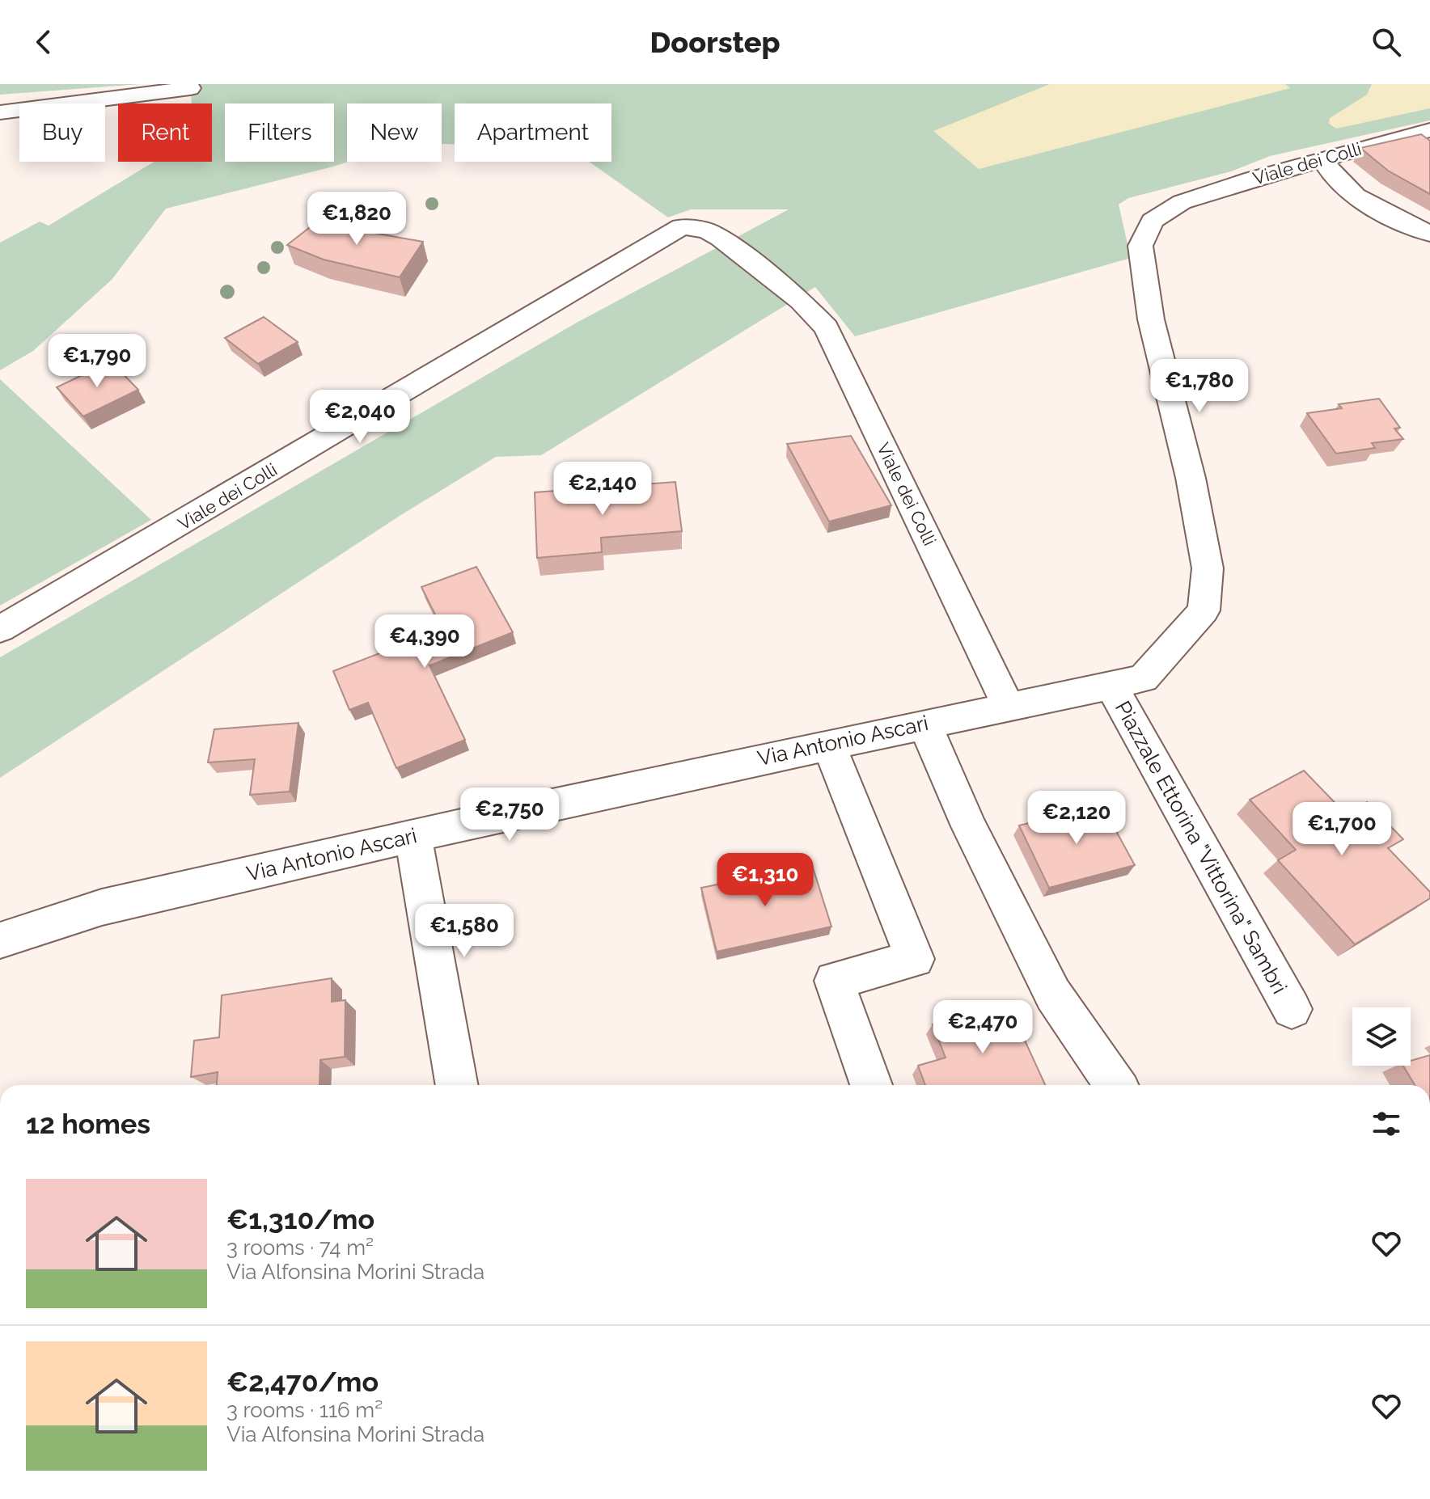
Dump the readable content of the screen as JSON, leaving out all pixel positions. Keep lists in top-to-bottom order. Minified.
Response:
{"streets":{"street":["Viale dei Colli","Via Antonio Ascari","Piazzale Ettorina \"Vittorina\" Sambri"]},"crossings":[["Viale dei Colli","Via Antonio Ascari"],["Viale dei Colli","Piazzale Ettorina \"Vittorina\" Sambri"]],"page":{"header":"Doorstep","chip":["Buy","Rent","Filters","New","Apartment"],"price":["€1,820","€1,790","€1,780","€2,040","€2,140","€4,390","€2,750","€2,120","€1,700","€1,310","€1,580","€2,470"],"heading":"12 homes","list":[{"name":"€1,310/mo","note":"3 rooms · 74 m² · Via Alfonsina Morini Strada"},{"name":"€2,470/mo","note":"3 rooms · 116 m² · Via Alfonsina Morini Strada"}]}}
